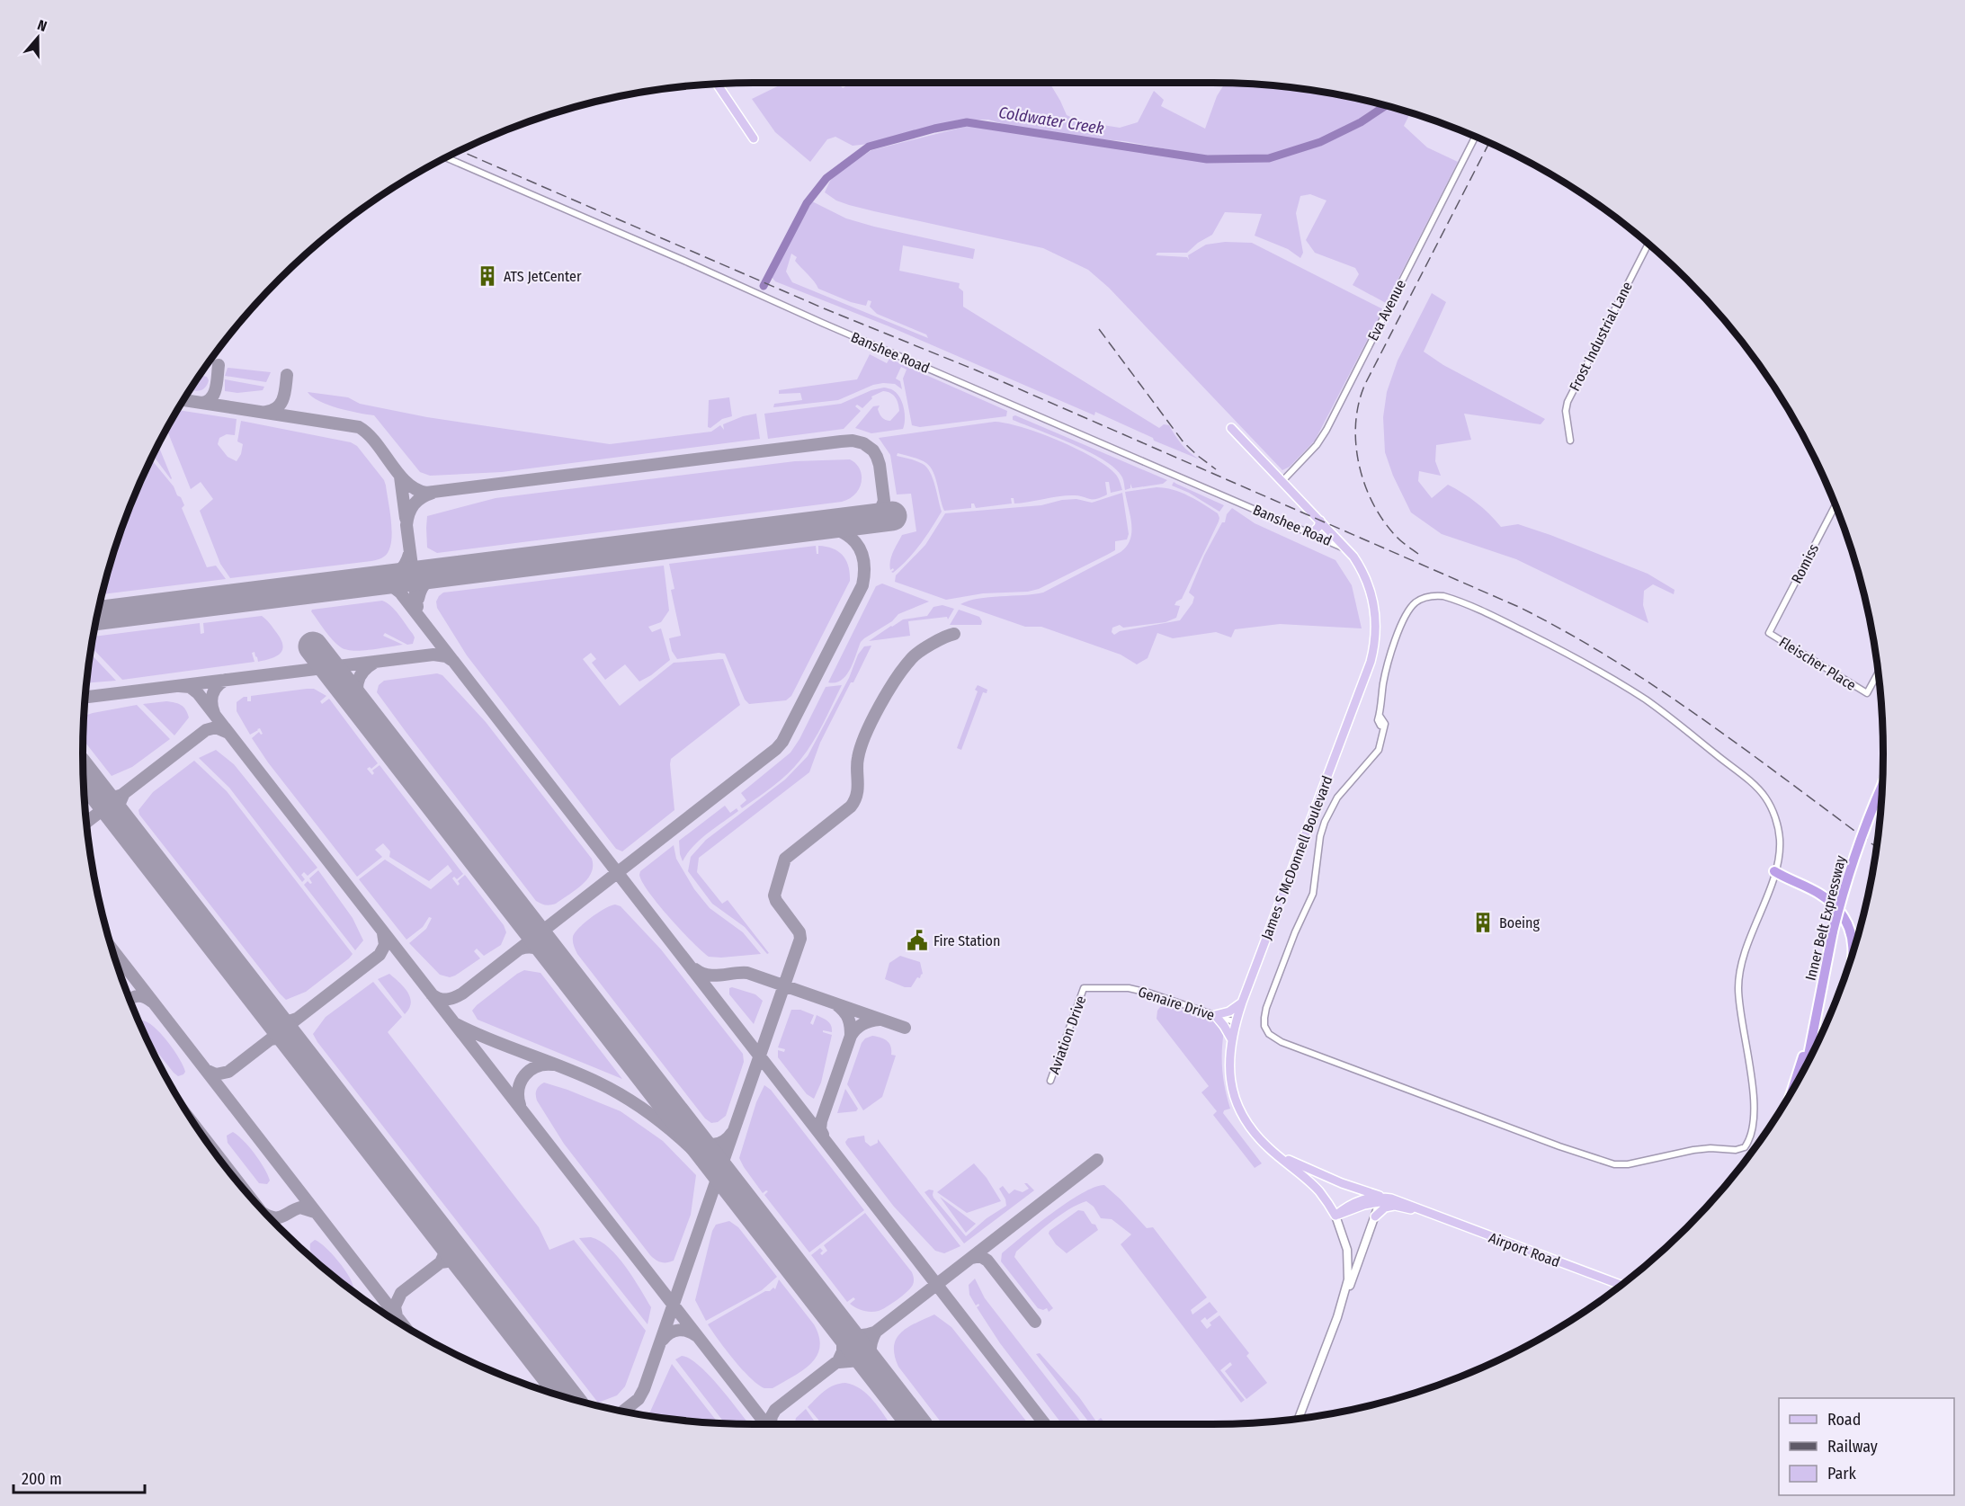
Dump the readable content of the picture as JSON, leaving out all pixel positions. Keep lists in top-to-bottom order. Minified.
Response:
{"streets":{"highway":["Inner Belt Expressway"],"main road":["James S McDonnell Boulevard","Airport Road"],"street":["Eva Avenue","Frost Industrial Lane","Banshee Road","Romiss","Fleischer Place","Genaire Drive","Aviation Drive"]},"crossings":[["Eva Avenue","James S McDonnell Boulevard"],["Banshee Road","James S McDonnell Boulevard"],["Romiss","Fleischer Place"],["James S McDonnell Boulevard","Genaire Drive"],["James S McDonnell Boulevard","Airport Road"],["Genaire Drive","Aviation Drive"]],"water":["Coldwater Creek"],"places":{"building":["ATS JetCenter","Boeing"],"public building":["Fire Station"]},"legend":["Road","Railway","Park"],"scale_bar":"200 m","north":"top"}
